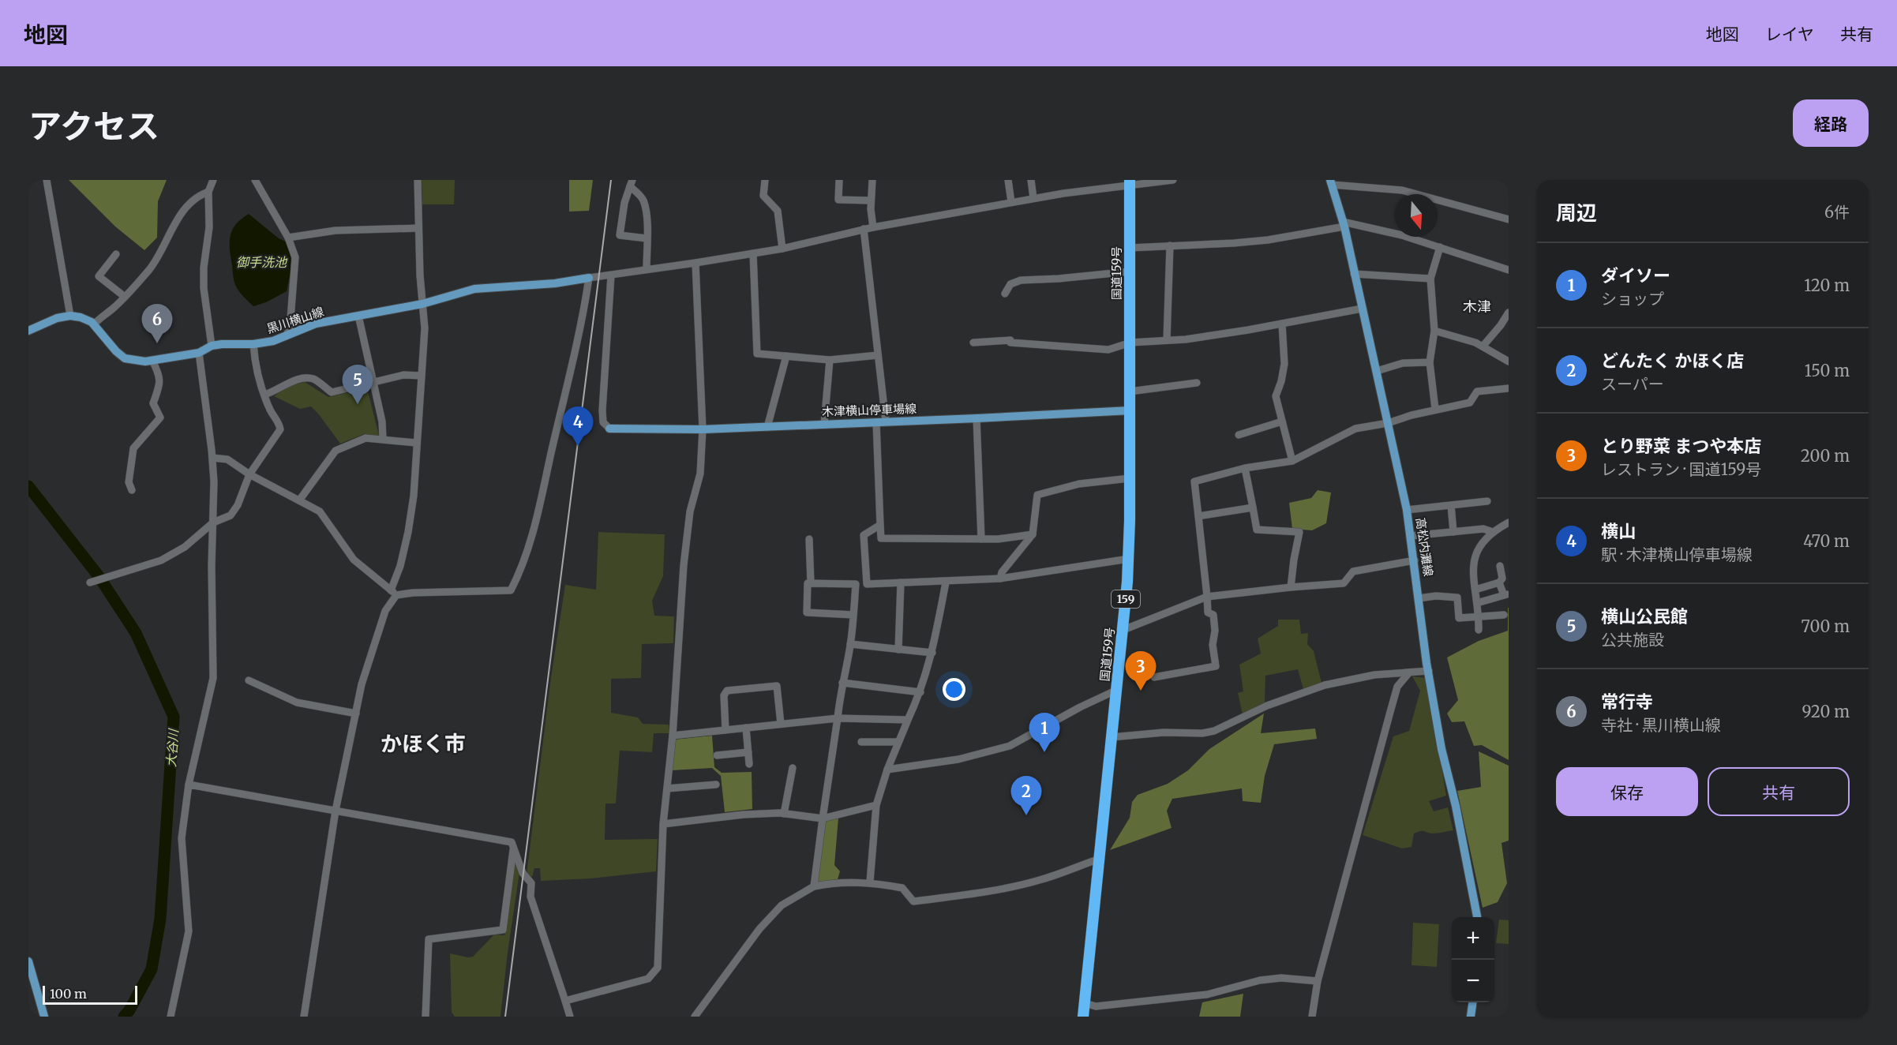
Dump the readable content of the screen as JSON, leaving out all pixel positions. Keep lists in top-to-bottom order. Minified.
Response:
{"streets":{"highway":["国道159号","159"],"main road":["黒川横山線","木津横山停車場線","高松内灘線"]},"crossings":[["国道159号","木津横山停車場線"]],"districts":["木津","かほく市"],"water":["御手洗池","大谷川"],"scale_bar":"100 m","north":"bottom","page":{"header":"地図","nav":["地図","レイヤ","共有"],"title":"アクセス","buttons":["経路",["保存","共有"]],"heading":["周辺","6件"],"list":[{"mark":"1","name":"ダイソー","note":"ショップ","value":"120 m"},{"mark":"2","name":"どんたく かほく店","note":"スーパー","value":"150 m"},{"mark":"3","name":"とり野菜 まつや本店","note":"レストラン · 国道159号","value":"200 m"},{"mark":"4","name":"横山","note":"駅 · 木津横山停車場線","value":"470 m"},{"mark":"5","name":"横山公民館","note":"公共施設","value":"700 m"},{"mark":"6","name":"常行寺","note":"寺社 · 黒川横山線","value":"920 m"}],"pins":["6","5","4","3","1","2"],"map_buttons":["+","−"],"scale":"100 m"}}
